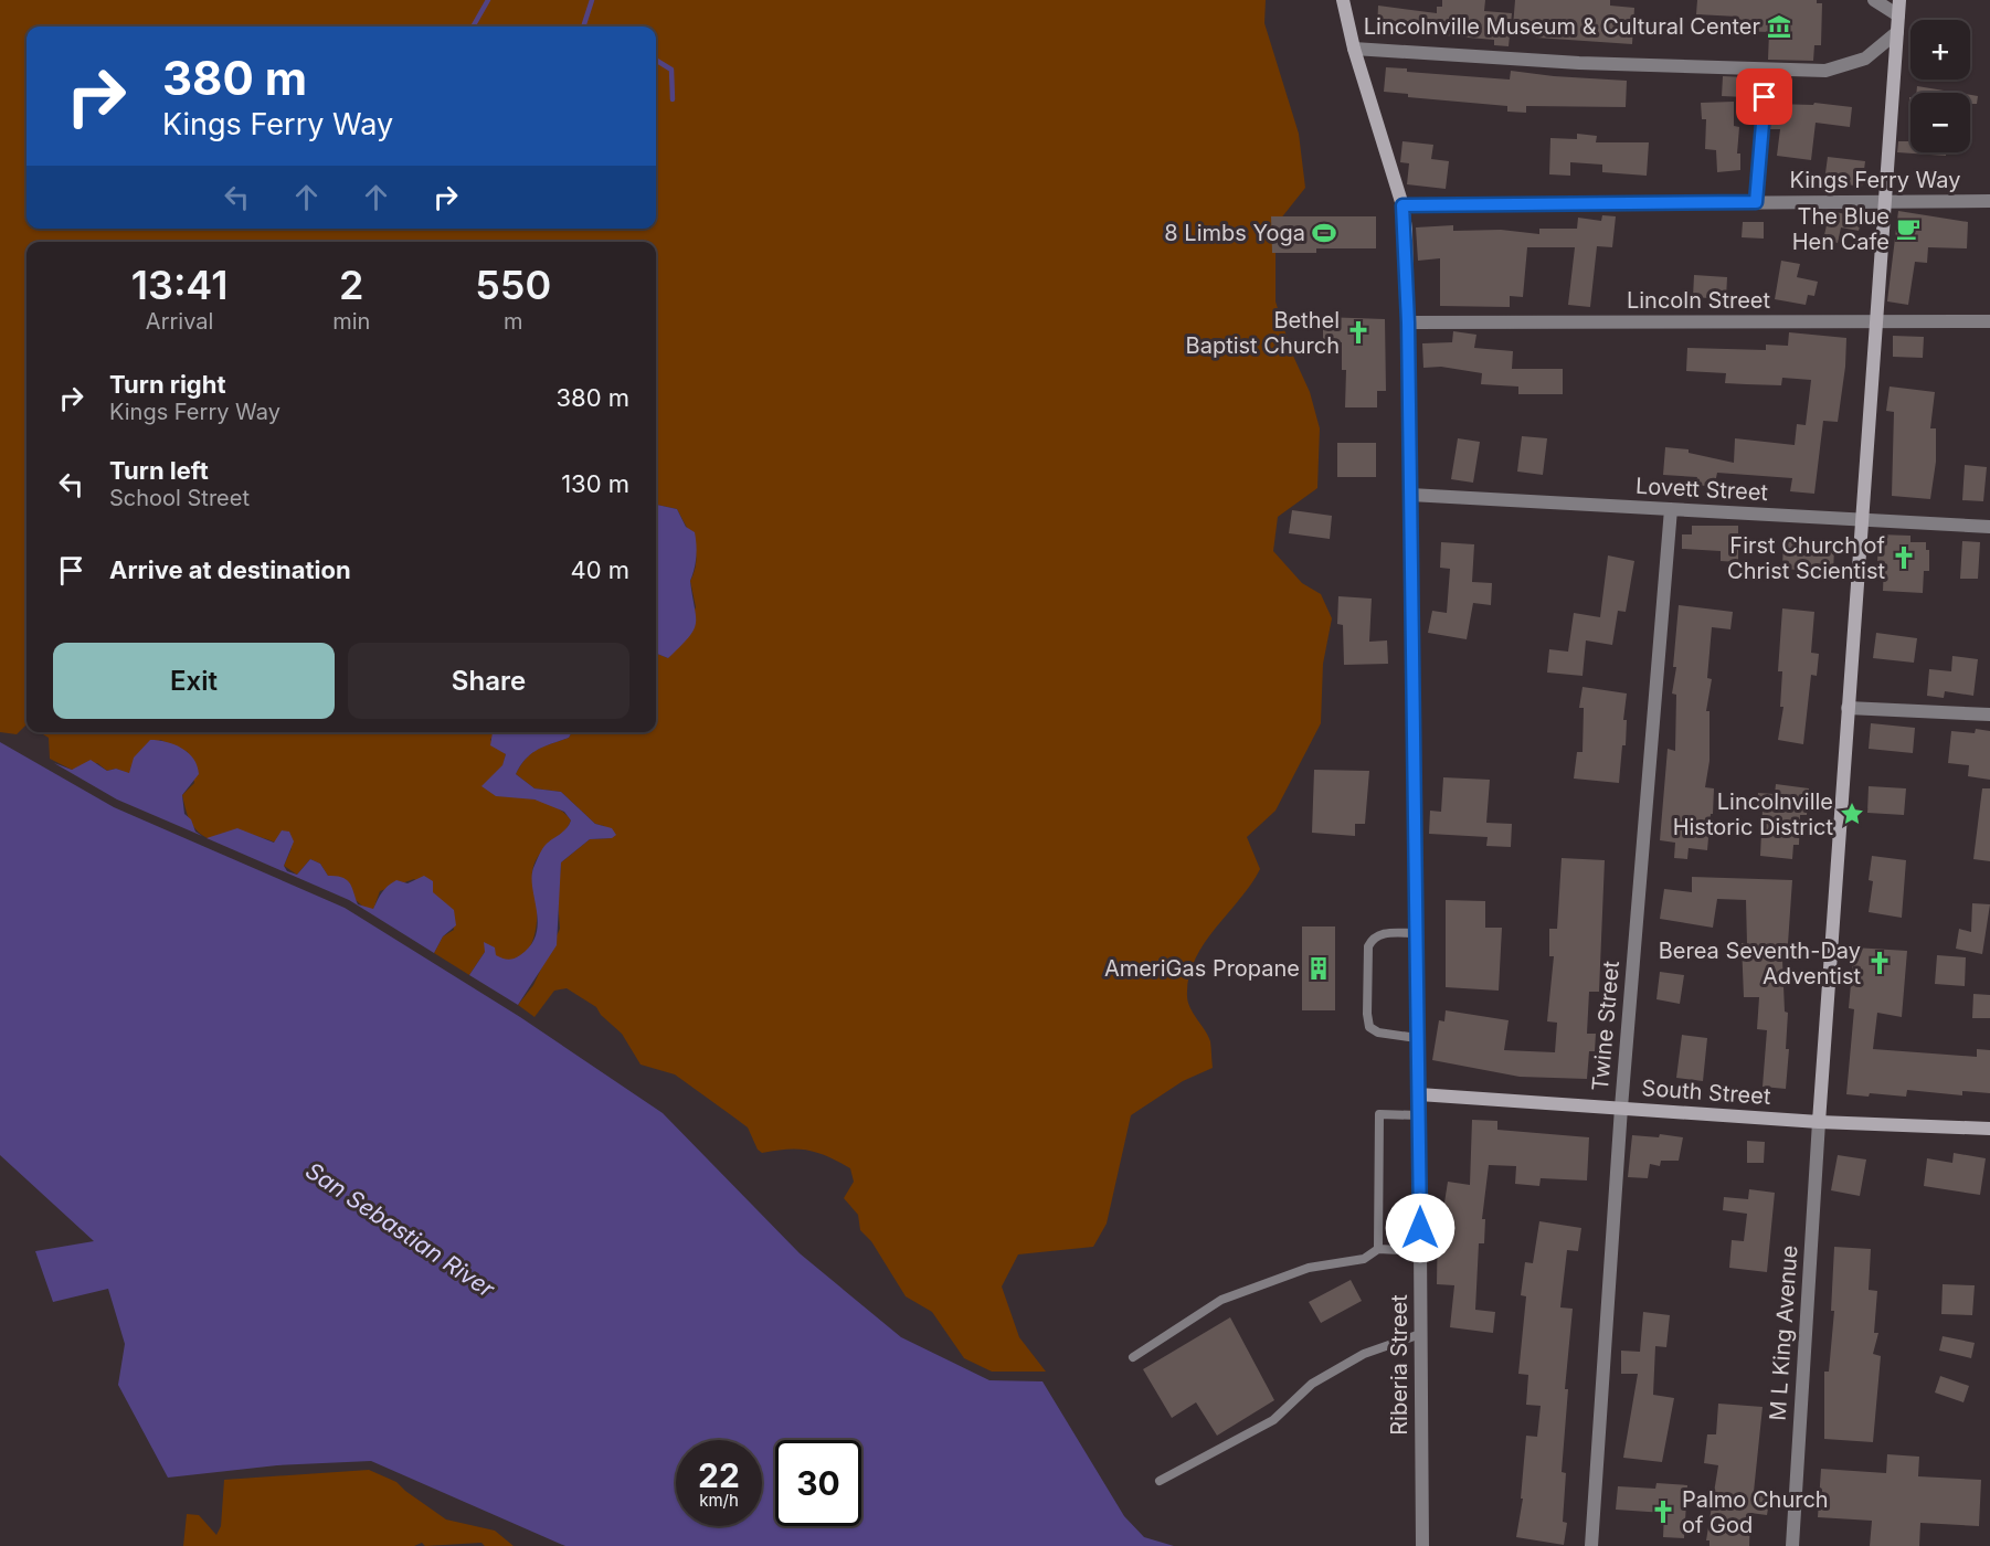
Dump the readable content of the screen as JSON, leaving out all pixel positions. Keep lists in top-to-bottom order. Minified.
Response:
{"streets":{"street":["Kings Ferry Way","Lincoln Street","Lovett Street","Twine Street","South Street","M L King Avenue","Riberia Street"]},"crossings":[["Kings Ferry Way","Riberia Street"],["Lincoln Street","Riberia Street"],["Lovett Street","Twine Street"],["Lovett Street","Riberia Street"],["Twine Street","South Street"],["South Street","M L King Avenue"],["South Street","Riberia Street"]],"water":["San Sebastian River"],"places":{"museum":["Lincolnville Museum & Cultural Center"],"cafe":["The Blue Hen Cafe"],"sports":["8 Limbs Yoga"],"church":["Bethel Baptist Church","First Church of Christ Scientist","Berea Seventh-Day Adventist","Palmo Church of God"],"place":["Lincolnville Historic District"],"building":["AmeriGas Propane"]},"page":{"map_buttons":["+","−"],"turn":["380 m","Kings Ferry Way"],"eta":["13:41","Arrival","2","min","550","m"],"list":[{"name":"Turn right","note":"Kings Ferry Way","value":"380 m"},{"name":"Turn left","note":"School Street","value":"130 m"},{"name":"Arrive at destination","value":"40 m"}],"buttons":["Exit","Share"],"speed":"22 km/h","limit":"30"}}
